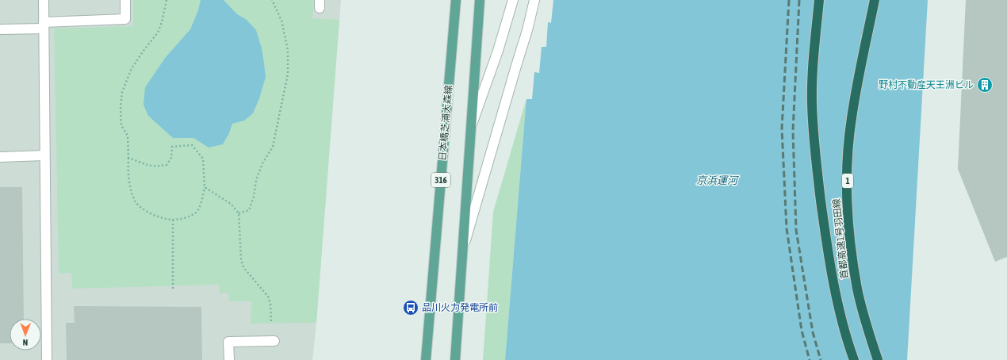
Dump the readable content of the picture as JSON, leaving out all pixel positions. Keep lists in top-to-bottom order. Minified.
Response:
{"streets":{"highway":["1","首都高速1号羽田線"],"main road":["日本橋芝浦大森線","316"]},"water":["京浜運河"],"places":{"building":["野村不動産天王洲ビル"],"bus stop":["品川火力発電所前"]},"north":"bottom"}
